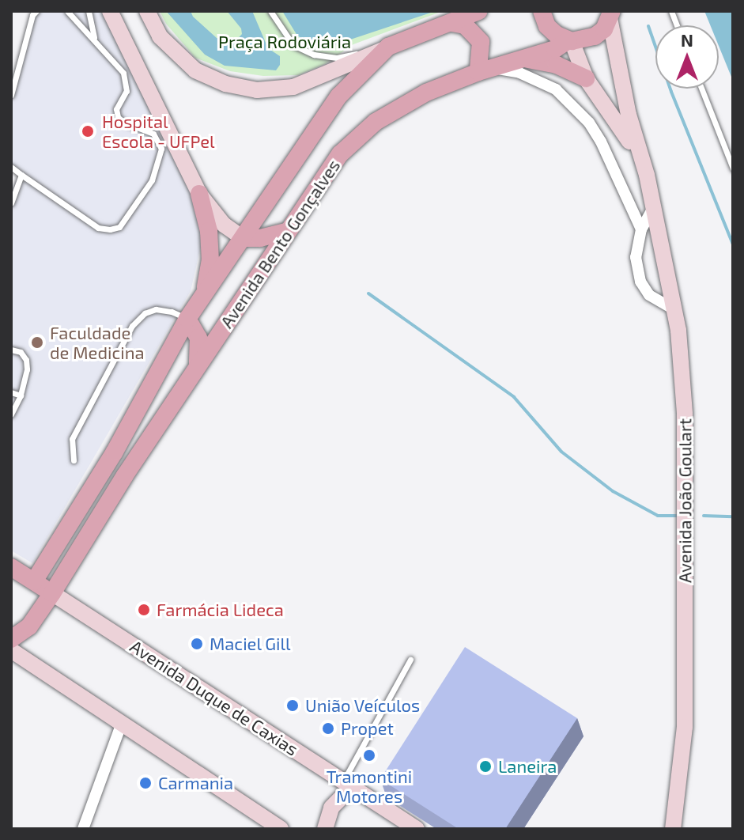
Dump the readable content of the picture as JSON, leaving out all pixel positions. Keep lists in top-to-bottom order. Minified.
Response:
{"streets":{"main road":["Avenida Bento Gonçalves","Avenida João Goulart","Avenida Duque de Caxias"]},"crossings":[["Avenida Bento Gonçalves","Avenida João Goulart"],["Avenida Bento Gonçalves","Avenida Duque de Caxias"]],"parks":["Praça Rodoviária"],"places":["Hospital Escola - UFPel","Faculdade de Medicina","Farmácia Lideca","Maciel Gill","União Veículos","Propet","Tramontini Motores","Laneira","Carmania"],"north":"top"}
